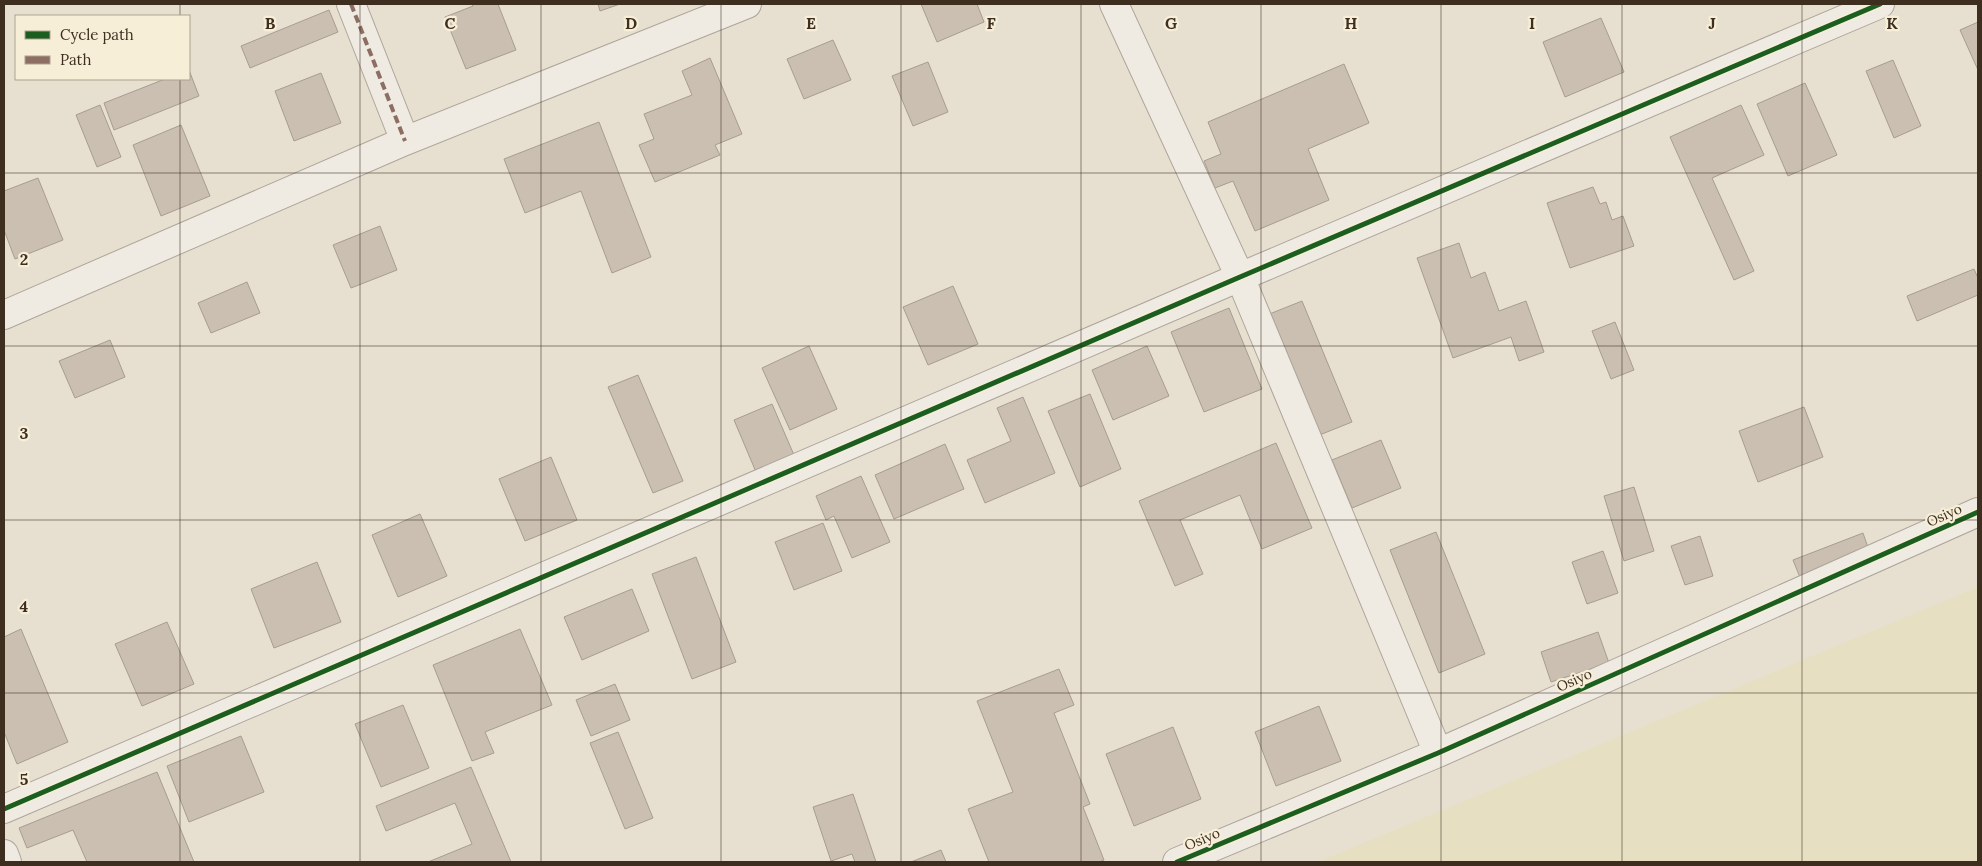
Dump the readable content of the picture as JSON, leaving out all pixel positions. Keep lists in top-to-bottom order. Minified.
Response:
{"streets":{"street":["Osiyo"]},"legend":["Cycle path","Path"],"grid":{"columns":["B","C","D","E","F","G","H","I","J","K"],"rows":["2","3","4","5"]}}
